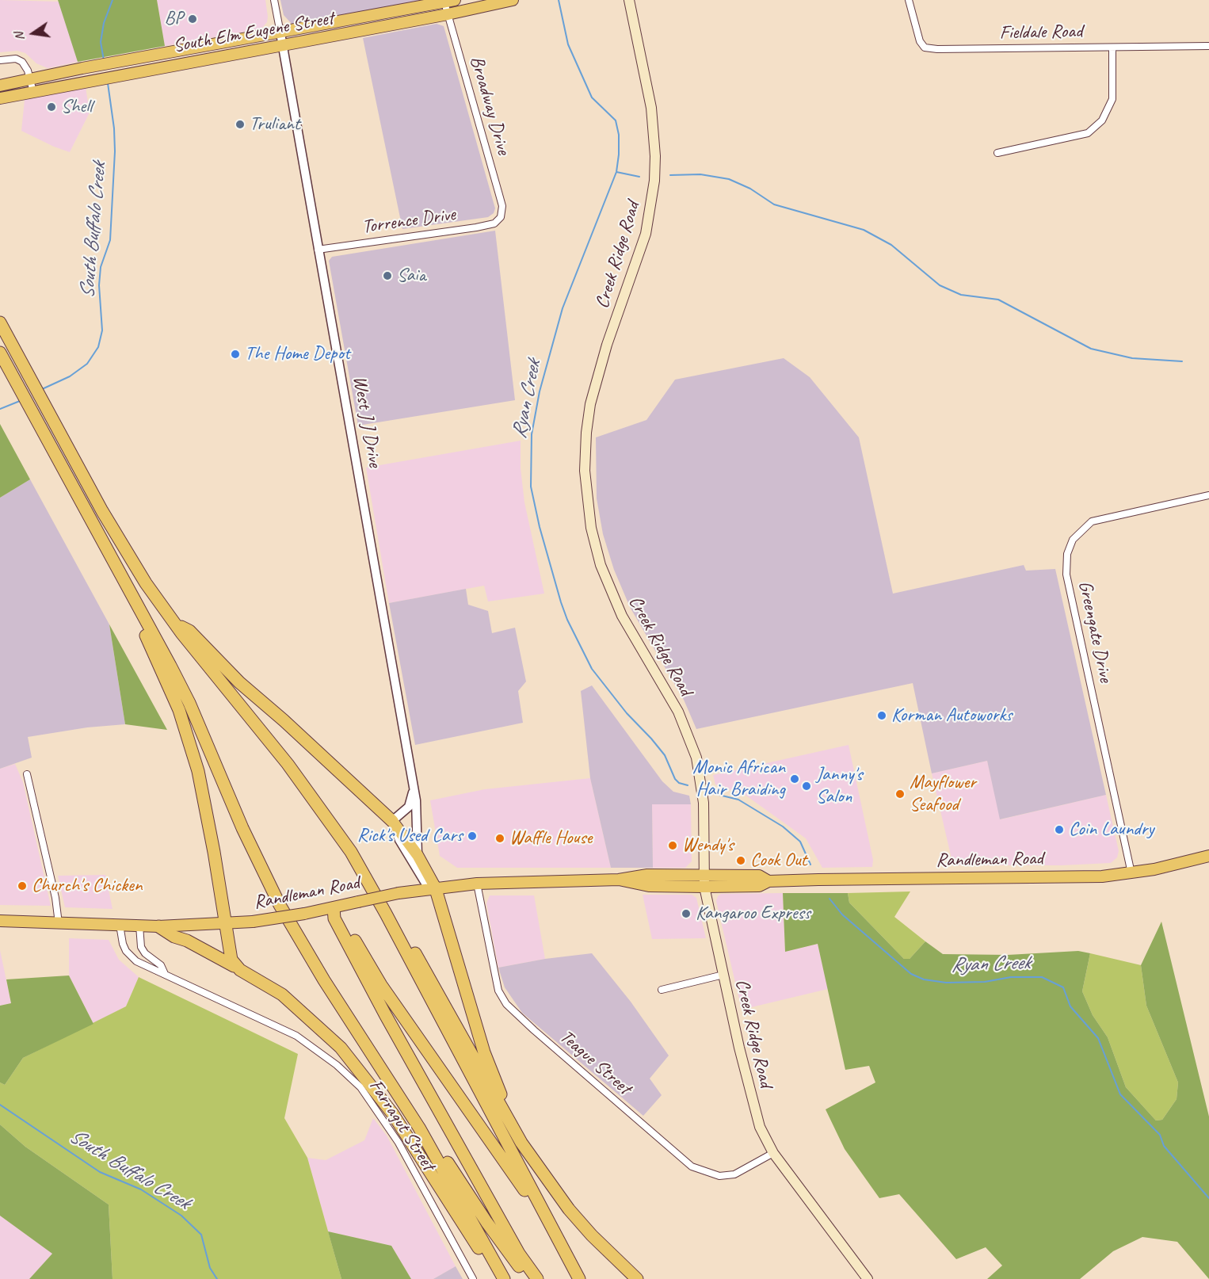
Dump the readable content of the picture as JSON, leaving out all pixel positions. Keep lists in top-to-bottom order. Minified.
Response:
{"streets":{"main road":["South Elm Eugene Street","Creek Ridge Road","West J J Drive","Randleman Road"],"street":["Fieldale Road","Broadway Drive","Torrence Drive","Greengate Drive","Teague Street","Farragut Street"]},"crossings":[["South Elm Eugene Street","Broadway Drive"],["South Elm Eugene Street","West J J Drive"],["Broadway Drive","Torrence Drive"],["Torrence Drive","West J J Drive"],["Creek Ridge Road","Randleman Road"],["Creek Ridge Road","Teague Street"],["West J J Drive","Randleman Road"],["Greengate Drive","Randleman Road"],["Randleman Road","Teague Street"],["Randleman Road","Farragut Street"]],"water":["South Buffalo Creek","Ryan Creek"],"places":["BP","Shell","Truliant","Saia","The Home Depot","Korman Autoworks","Monic African Hair Braiding","Janny's Salon","Mayflower Seafood","Coin Laundry","Rick's Used Cars","Waffle House","Wendy's","Cook Out","Church's Chicken","Kangaroo Express"],"north":"left"}
